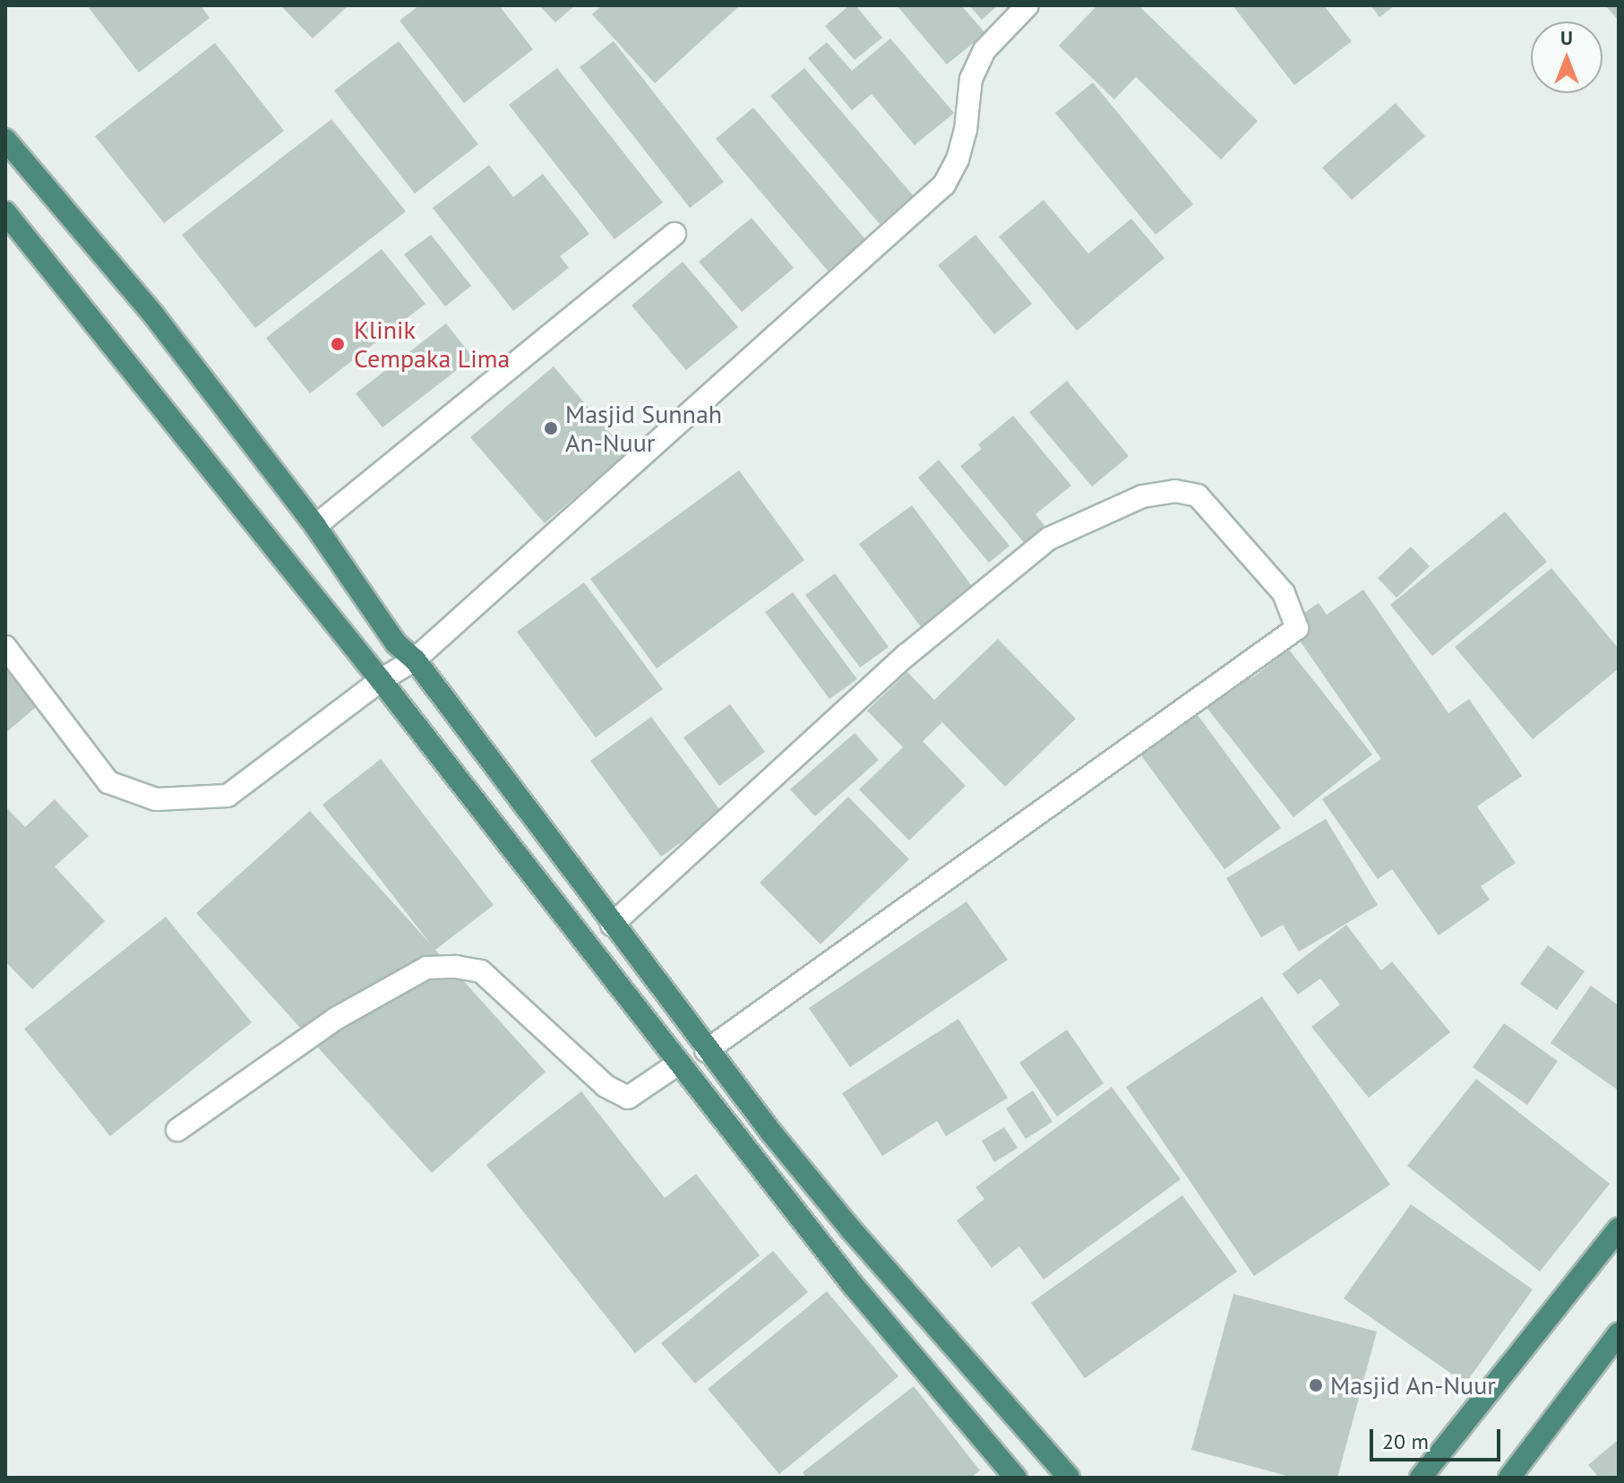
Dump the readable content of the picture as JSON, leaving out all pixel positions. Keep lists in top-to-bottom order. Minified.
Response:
{"places":["Klinik Cempaka Lima","Masjid Sunnah An-Nuur","Masjid An-Nuur"],"scale_bar":"20 m","north":"top"}
